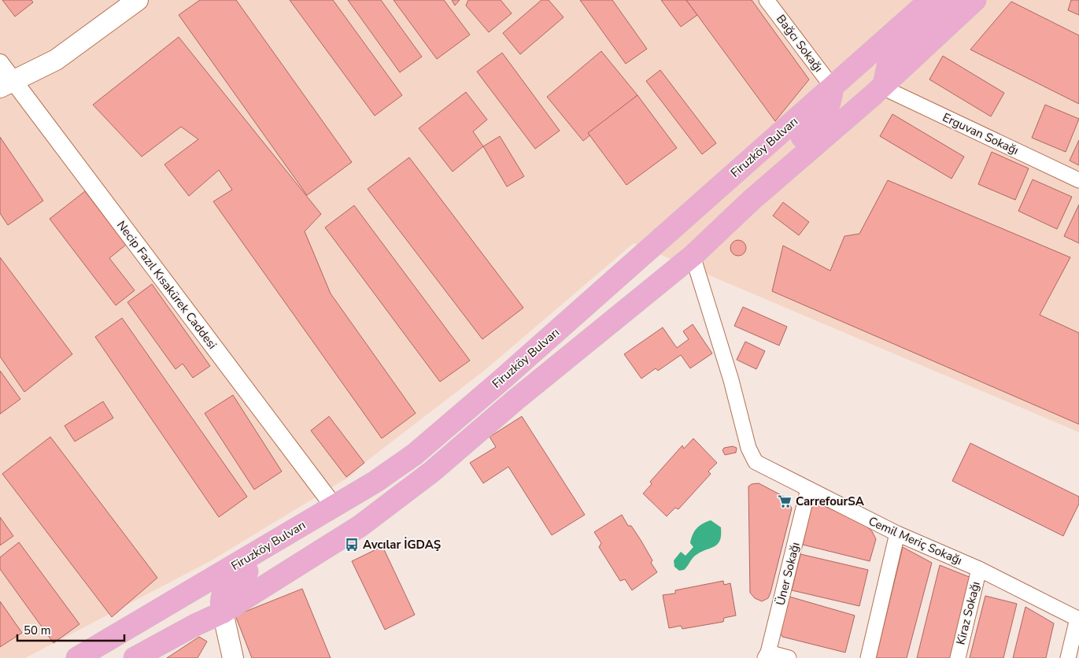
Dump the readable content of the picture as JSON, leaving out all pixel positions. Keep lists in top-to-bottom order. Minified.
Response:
{"streets":{"main road":["Firuzköy Bulvarı"],"street":["Bağcı Sokağı","Erguvan Sokağı","Necip Fazıl Kısakürek Caddesi","Cemil Meriç Sokağı","Üner Sokağı","Kiraz Sokağı"]},"crossings":[["Bağcı Sokağı","Firuzköy Bulvarı"],["Erguvan Sokağı","Firuzköy Bulvarı"],["Firuzköy Bulvarı","Necip Fazıl Kısakürek Caddesi"],["Firuzköy Bulvarı","Cemil Meriç Sokağı"],["Cemil Meriç Sokağı","Üner Sokağı"],["Cemil Meriç Sokağı","Kiraz Sokağı"]],"places":{"supermarket":["CarrefourSA"],"bus stop":["Avcılar İGDAŞ"]},"scale_bar":"50 m"}
